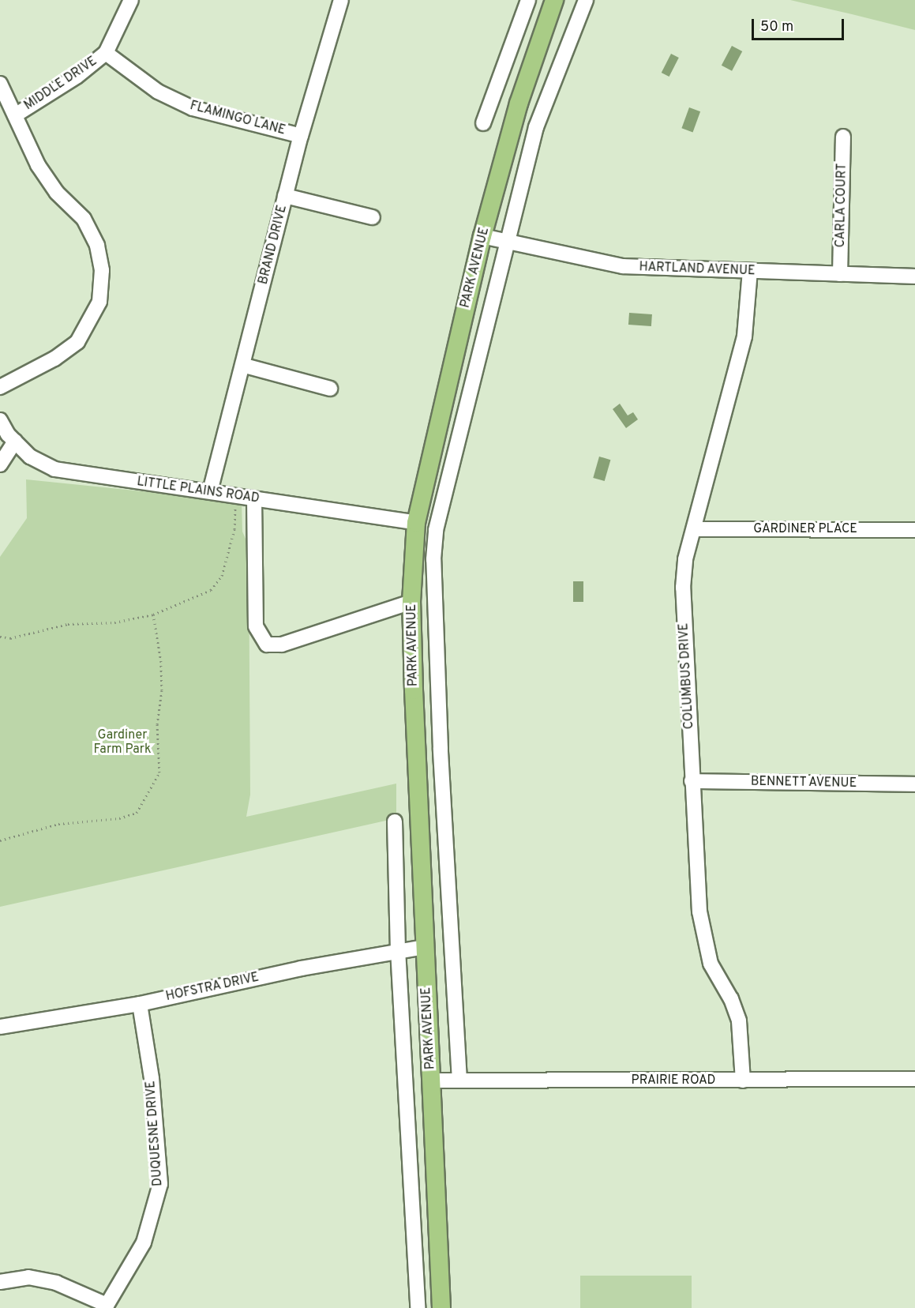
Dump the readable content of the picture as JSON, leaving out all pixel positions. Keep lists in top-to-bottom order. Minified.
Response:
{"streets":{"main road":["PARK AVENUE"],"street":["MIDDLE DRIVE","FLAMINGO LANE","CARLA COURT","BRAND DRIVE","HARTLAND AVENUE","LITTLE PLAINS ROAD","GARDINER PLACE","COLUMBUS DRIVE","BENNETT AVENUE","HOFSTRA DRIVE","PRAIRIE ROAD","DUQUESNE DRIVE"]},"crossings":[["MIDDLE DRIVE","FLAMINGO LANE"],["FLAMINGO LANE","BRAND DRIVE"],["CARLA COURT","HARTLAND AVENUE"],["BRAND DRIVE","LITTLE PLAINS ROAD"],["PARK AVENUE","HARTLAND AVENUE"],["PARK AVENUE","LITTLE PLAINS ROAD"],["PARK AVENUE","HOFSTRA DRIVE"],["PARK AVENUE","PRAIRIE ROAD"],["HARTLAND AVENUE","COLUMBUS DRIVE"],["GARDINER PLACE","COLUMBUS DRIVE"],["COLUMBUS DRIVE","BENNETT AVENUE"],["COLUMBUS DRIVE","PRAIRIE ROAD"],["HOFSTRA DRIVE","DUQUESNE DRIVE"]],"parks":["Gardiner Farm Park"],"scale_bar":"50 m"}
